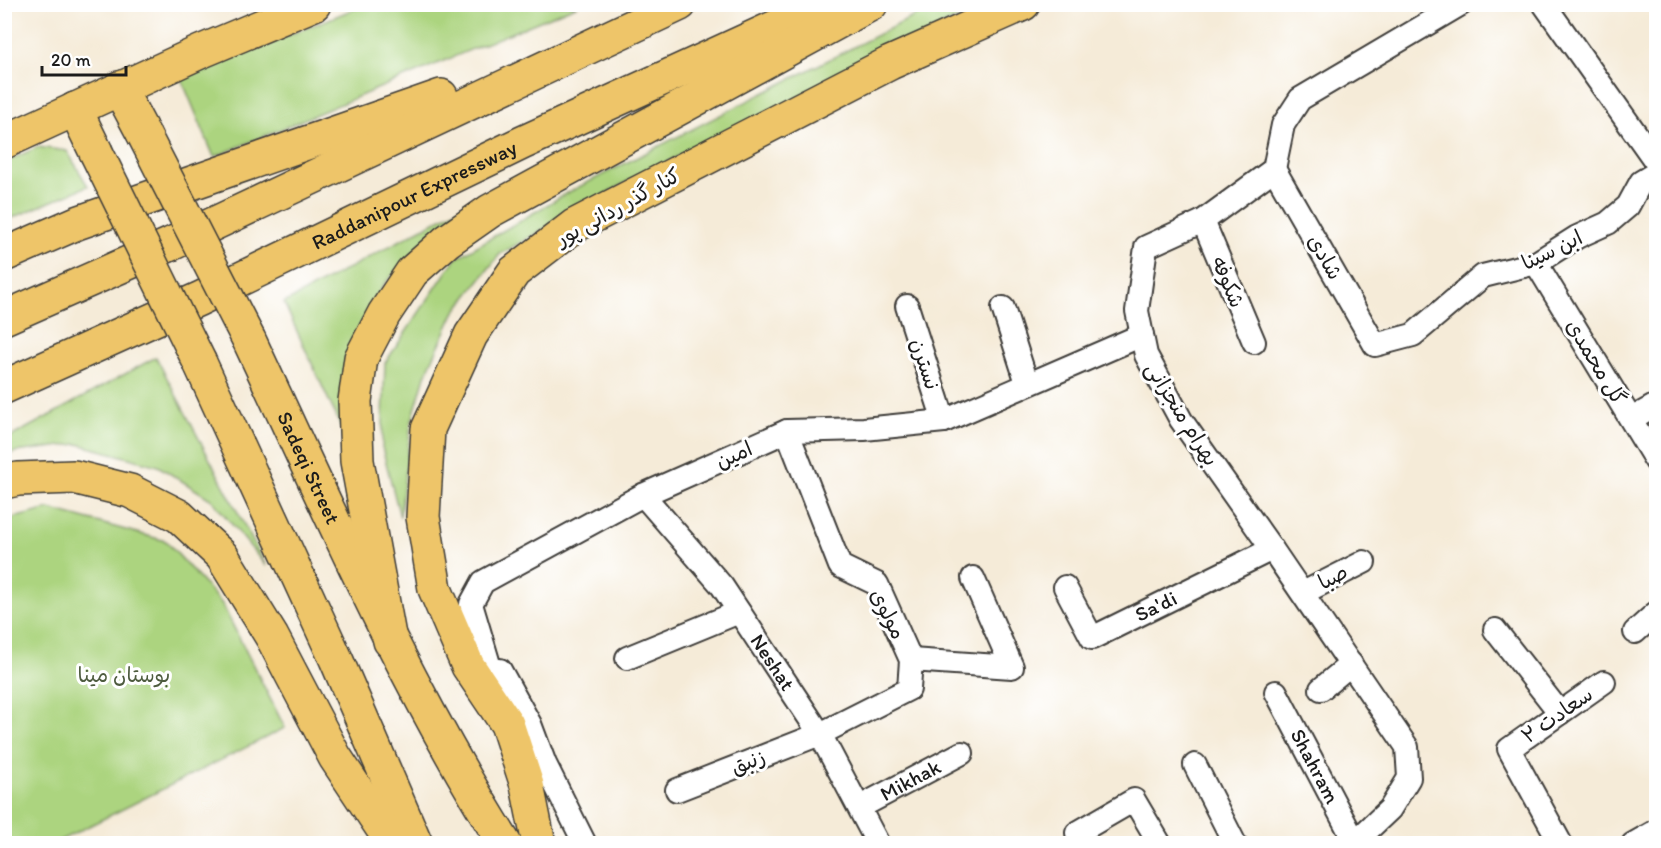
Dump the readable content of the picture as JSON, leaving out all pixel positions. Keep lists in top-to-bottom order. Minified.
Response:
{"streets":{"main road":["Raddanipour Expressway","کنار گذر ردانی پور","Sadeqi Street"],"street":["ابن سینا","شادی","شکوفه","گل محمدی","نسترن","بهرام منجزانی","امین","صبا","Sa'di","مولوی","Neshat","سعادت ۲","زنبق","Shahram","Mikhak"]},"crossings":[["ابن سینا","شادی"],["ابن سینا","گل محمدی"],["شادی","بهرام منجزانی"],["شکوفه","بهرام منجزانی"],["نسترن","امین"],["بهرام منجزانی","امین"],["بهرام منجزانی","صبا"],["بهرام منجزانی","Sa'di"],["بهرام منجزانی","Shahram"],["امین","مولوی"],["امین","Neshat"],["مولوی","Neshat"],["مولوی","زنبق"],["Neshat","زنبق"],["Neshat","Mikhak"]],"parks":["بوستان مینا"],"scale_bar":"20 m"}
